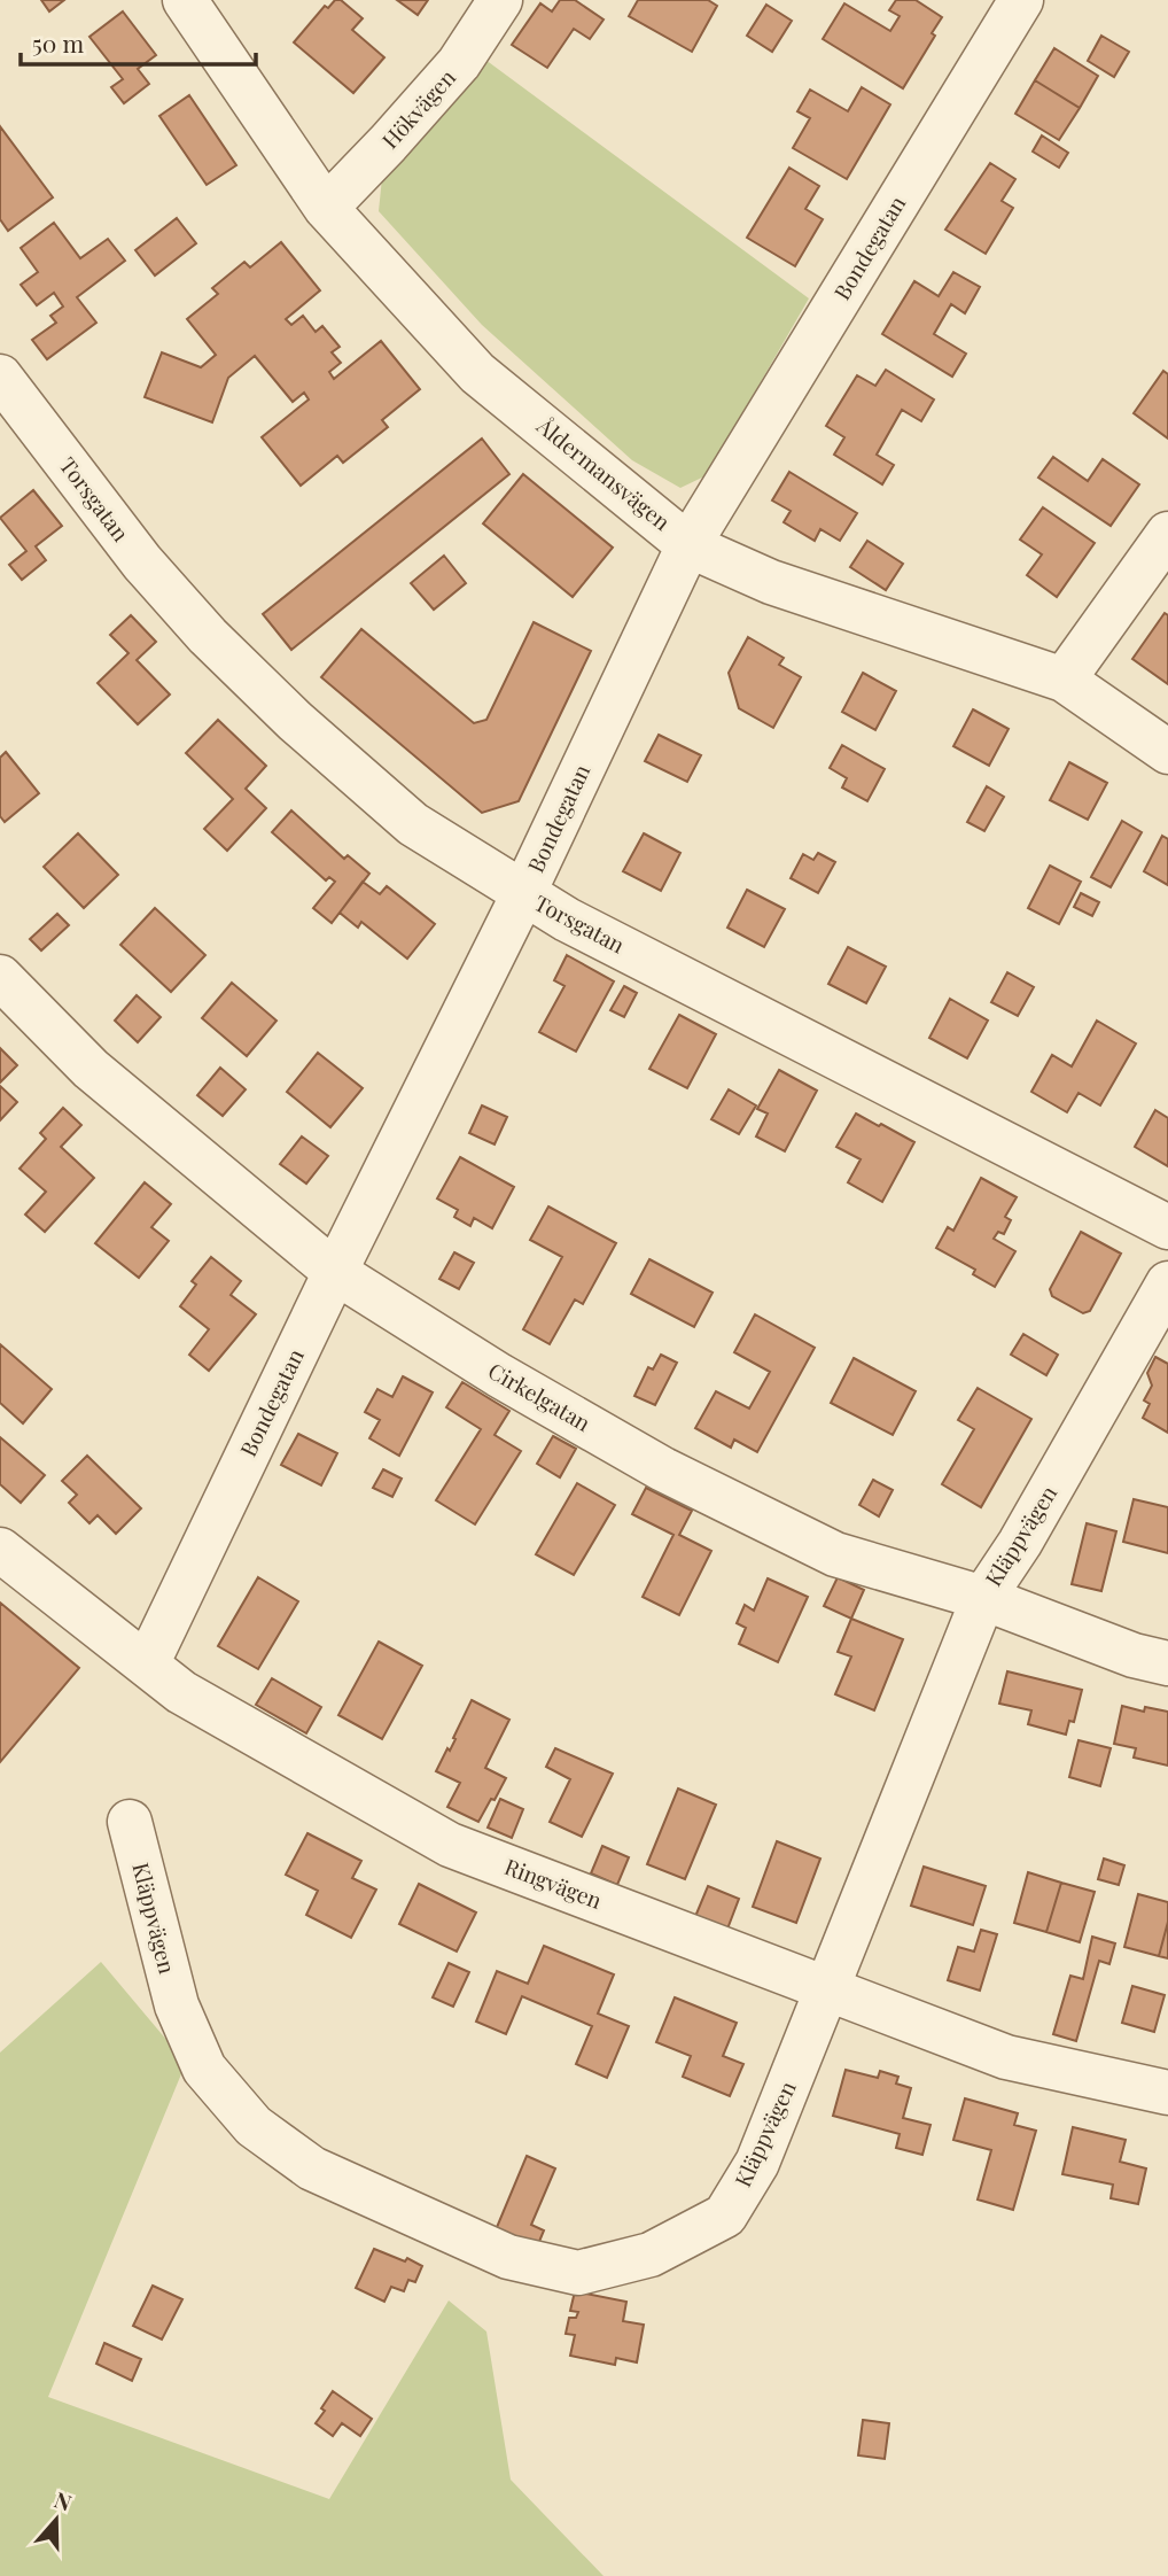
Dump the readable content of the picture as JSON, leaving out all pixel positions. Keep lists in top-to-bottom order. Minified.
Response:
{"streets":{"street":["Hökvägen","Bondegatan","Åldermansvägen","Torsgatan","Cirkelgatan","Kläppvägen","Ringvägen"]},"crossings":[["Hökvägen","Åldermansvägen"],["Bondegatan","Åldermansvägen"],["Bondegatan","Torsgatan"],["Bondegatan","Cirkelgatan"],["Bondegatan","Ringvägen"],["Cirkelgatan","Kläppvägen"],["Kläppvägen","Ringvägen"]],"scale_bar":"50 m","north":"top"}
